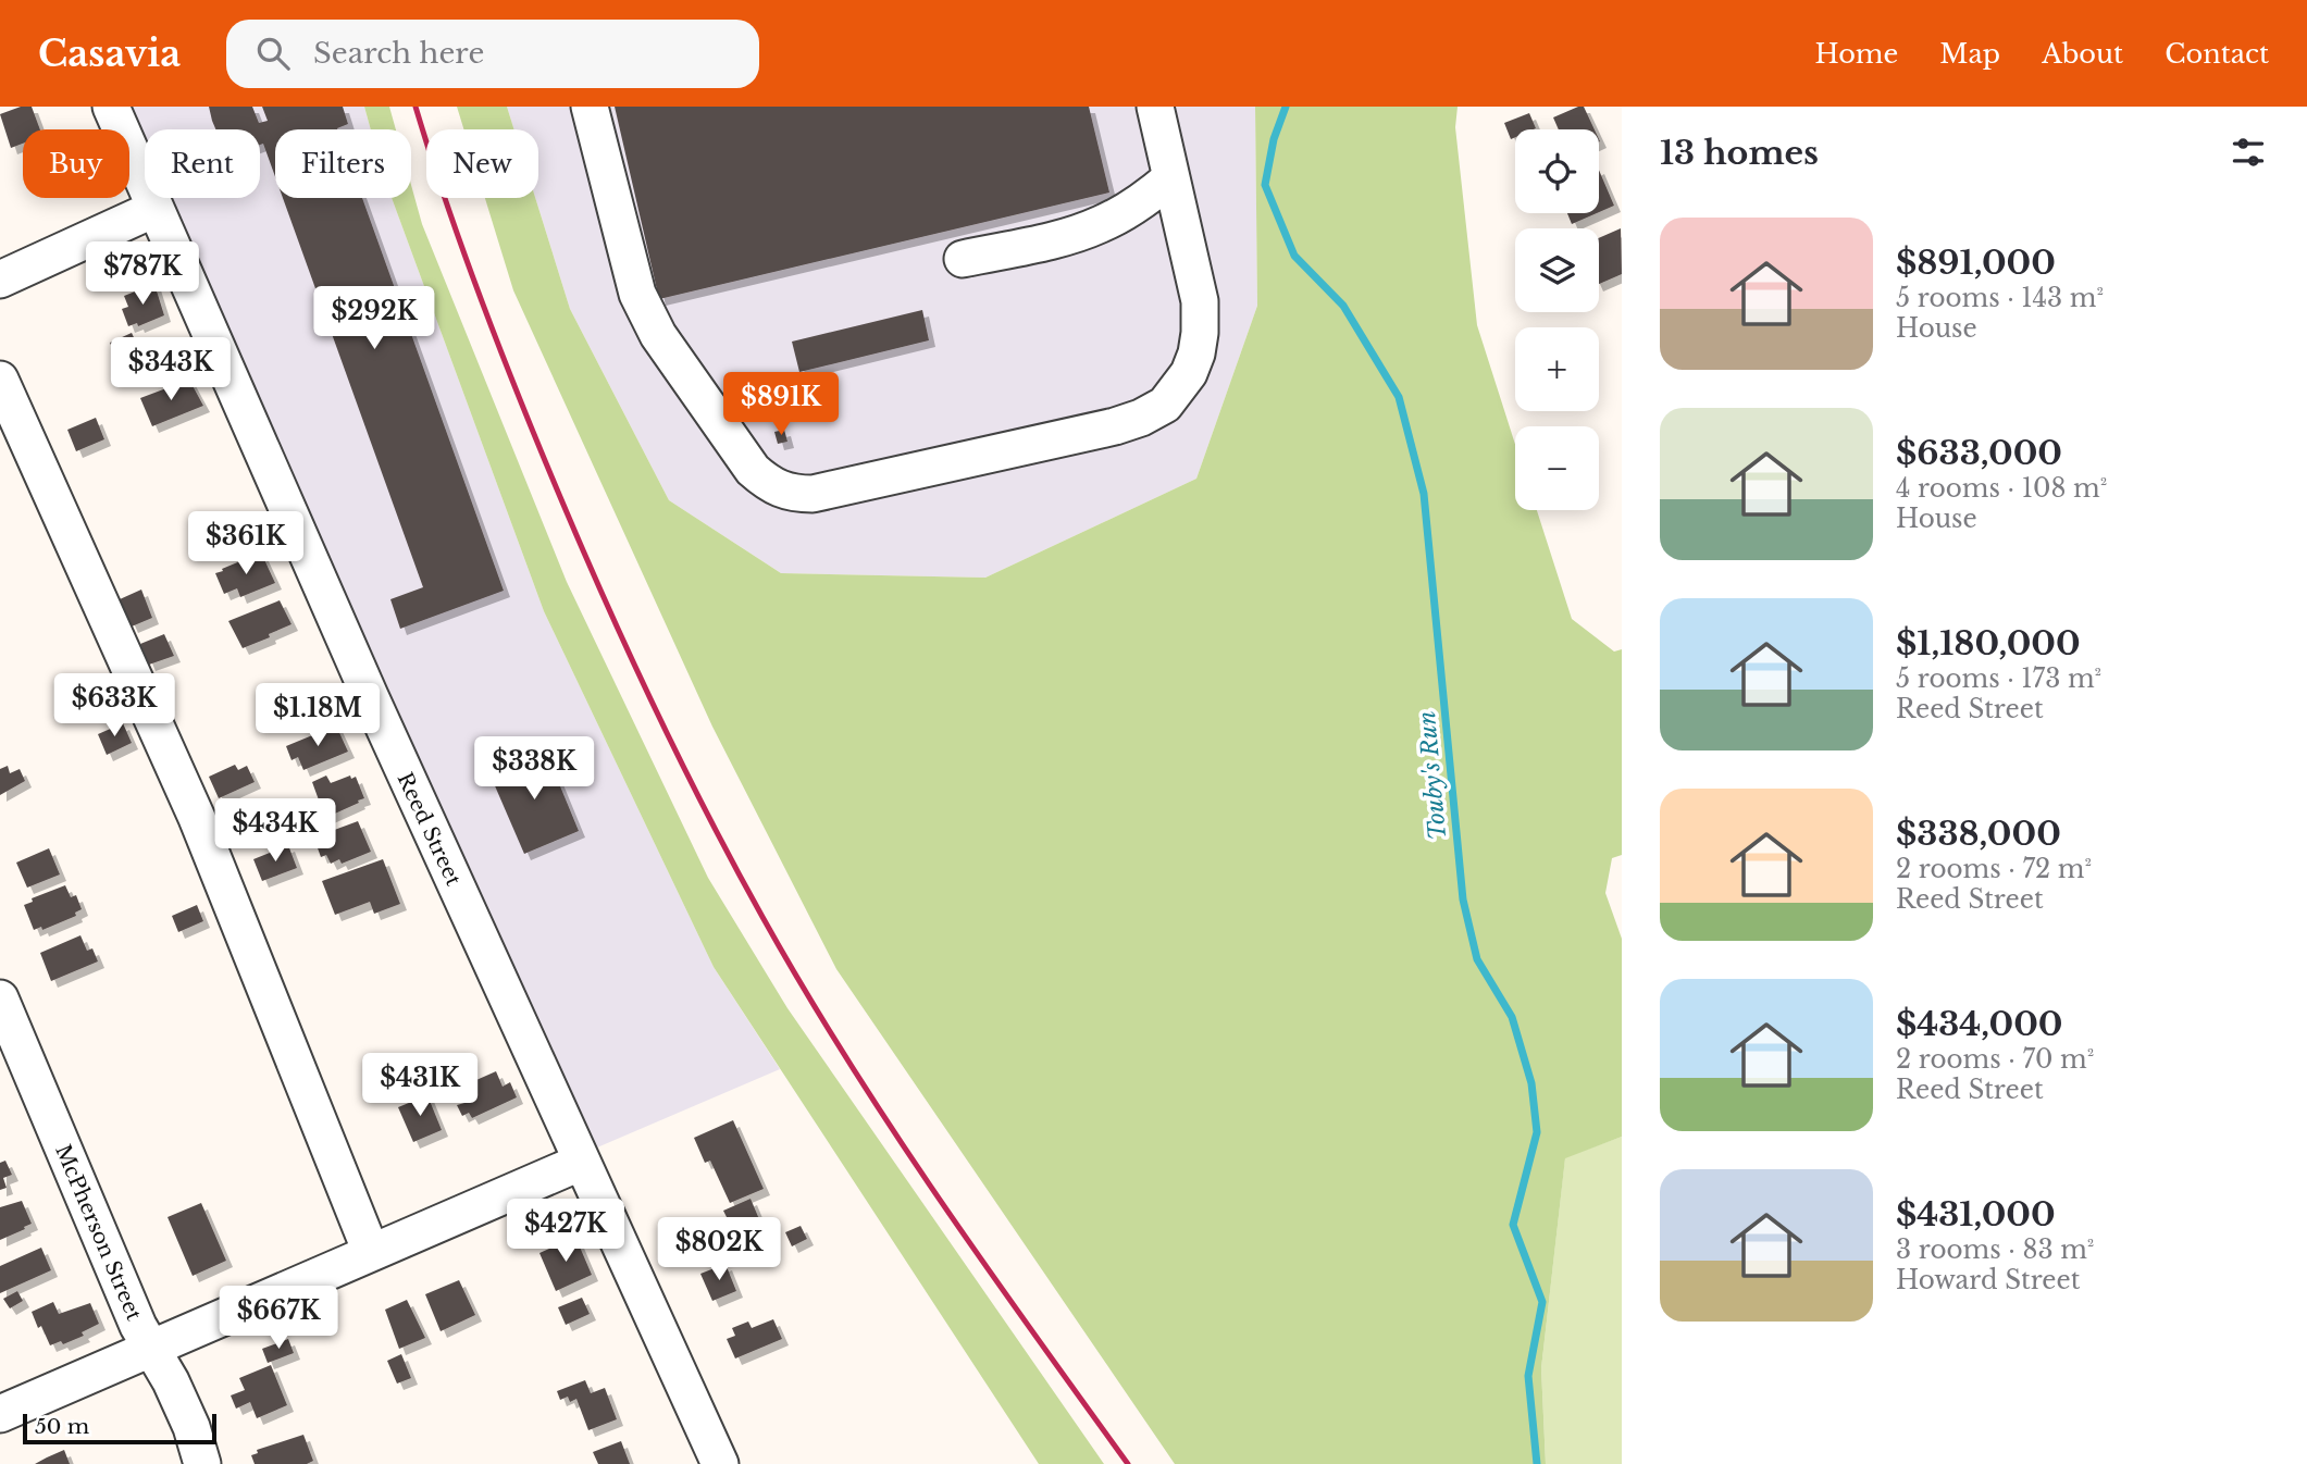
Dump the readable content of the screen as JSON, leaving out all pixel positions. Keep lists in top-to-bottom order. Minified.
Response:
{"streets":{"street":["Reed Street","McPherson Street"]},"water":["Touby's Run"],"scale_bar":"50 m","page":{"header":"Casavia","search":"Search here","nav":["Home","Map","About","Contact"],"heading":"13 homes","map_buttons":["+","−"],"chip":["Buy","Rent","Filters","New"],"list":[{"name":"$891,000","note":"5 rooms · 143 m² · House"},{"name":"$633,000","note":"4 rooms · 108 m² · House"},{"name":"$1,180,000","note":"5 rooms · 173 m² · Reed Street"},{"name":"$338,000","note":"2 rooms · 72 m² · Reed Street"},{"name":"$434,000","note":"2 rooms · 70 m² · Reed Street"},{"name":"$431,000","note":"3 rooms · 83 m² · Howard Street"}],"price":["$787K","$292K","$343K","$891K","$361K","$633K","$1.18M","$338K","$434K","$431K","$427K","$802K","$667K"],"scale":"50 m"}}
